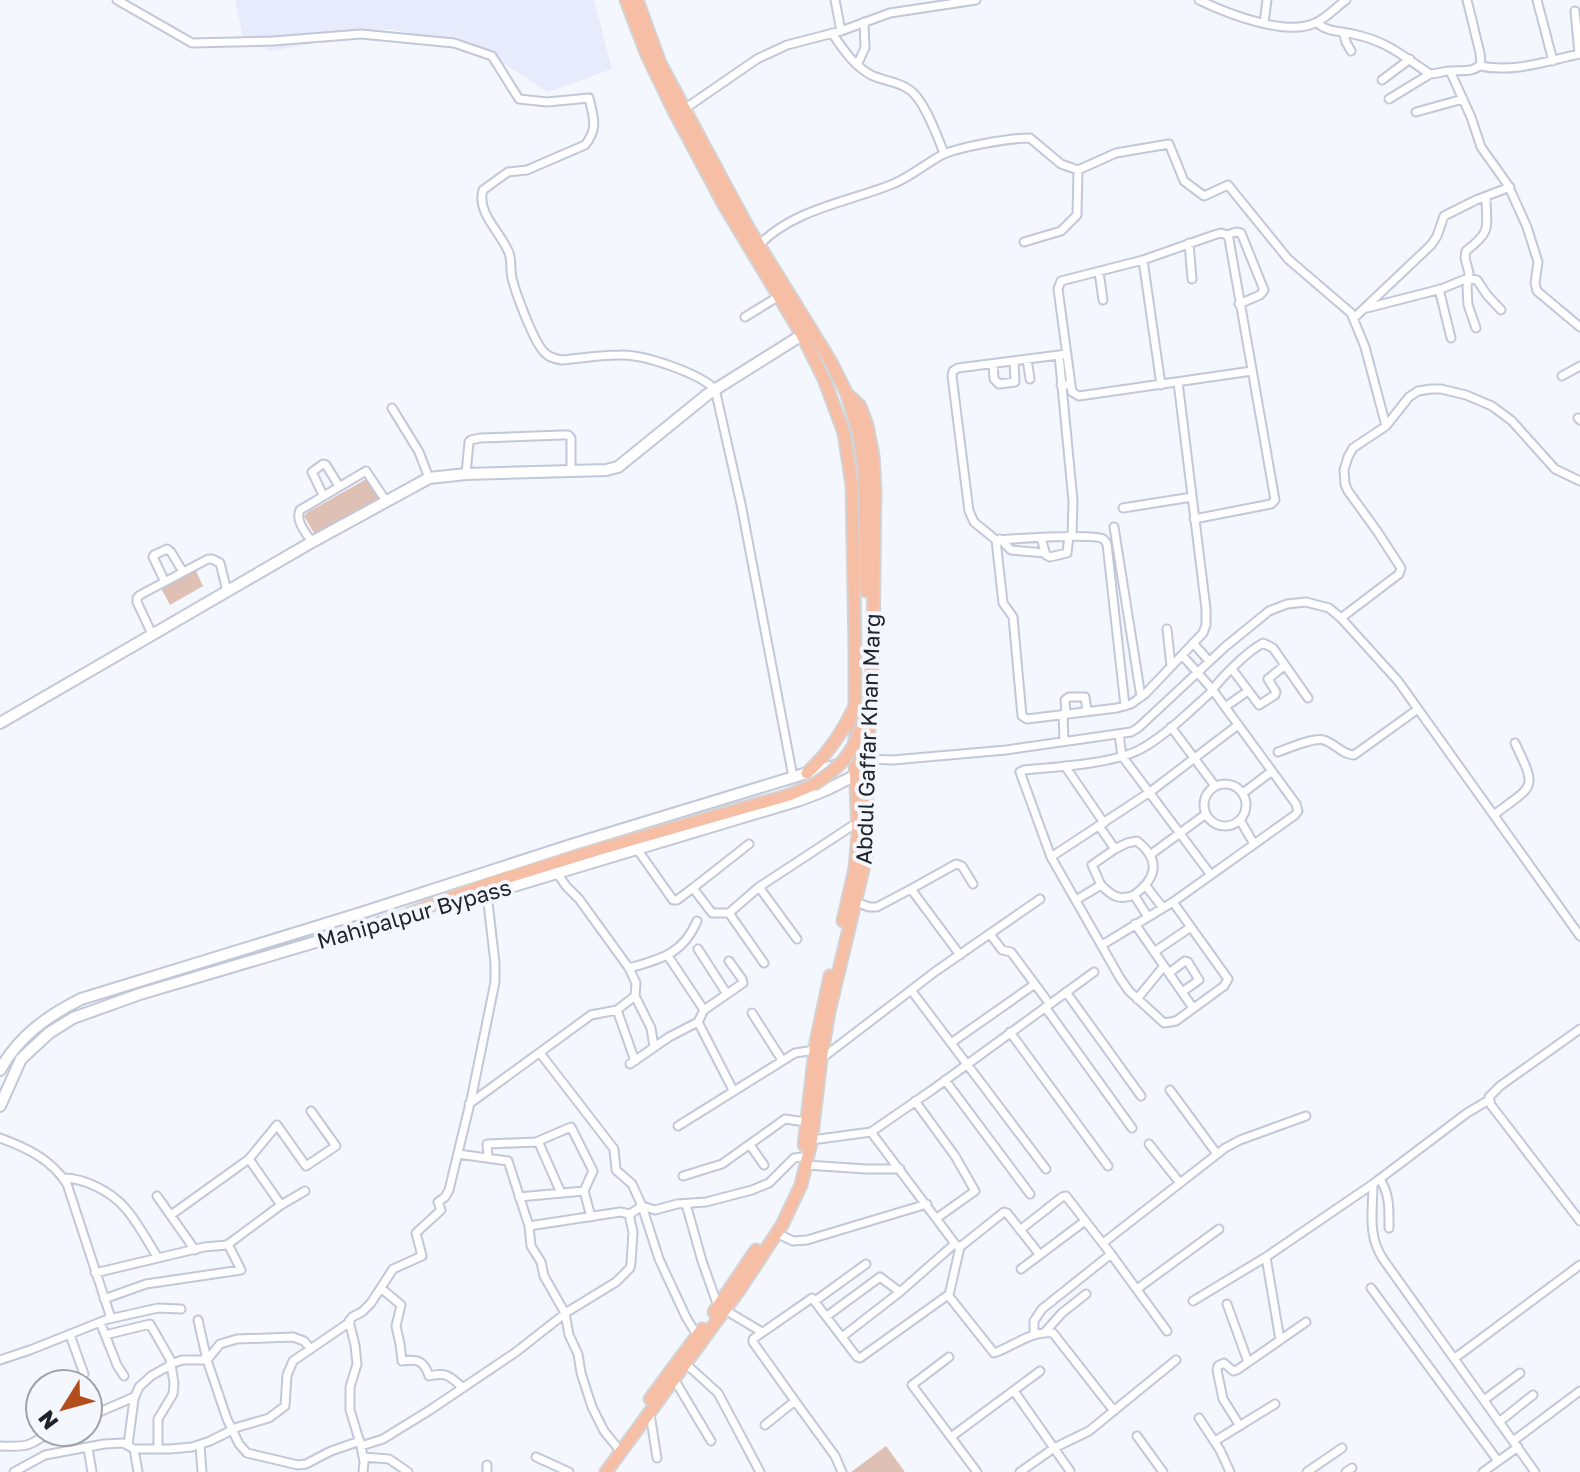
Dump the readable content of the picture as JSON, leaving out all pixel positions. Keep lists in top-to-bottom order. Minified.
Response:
{"streets":{"main road":["Abdul Gaffar Khan Marg"],"street":["Mahipalpur Bypass"]},"crossings":[["Abdul Gaffar Khan Marg","Mahipalpur Bypass"]],"north":"bottom left"}
